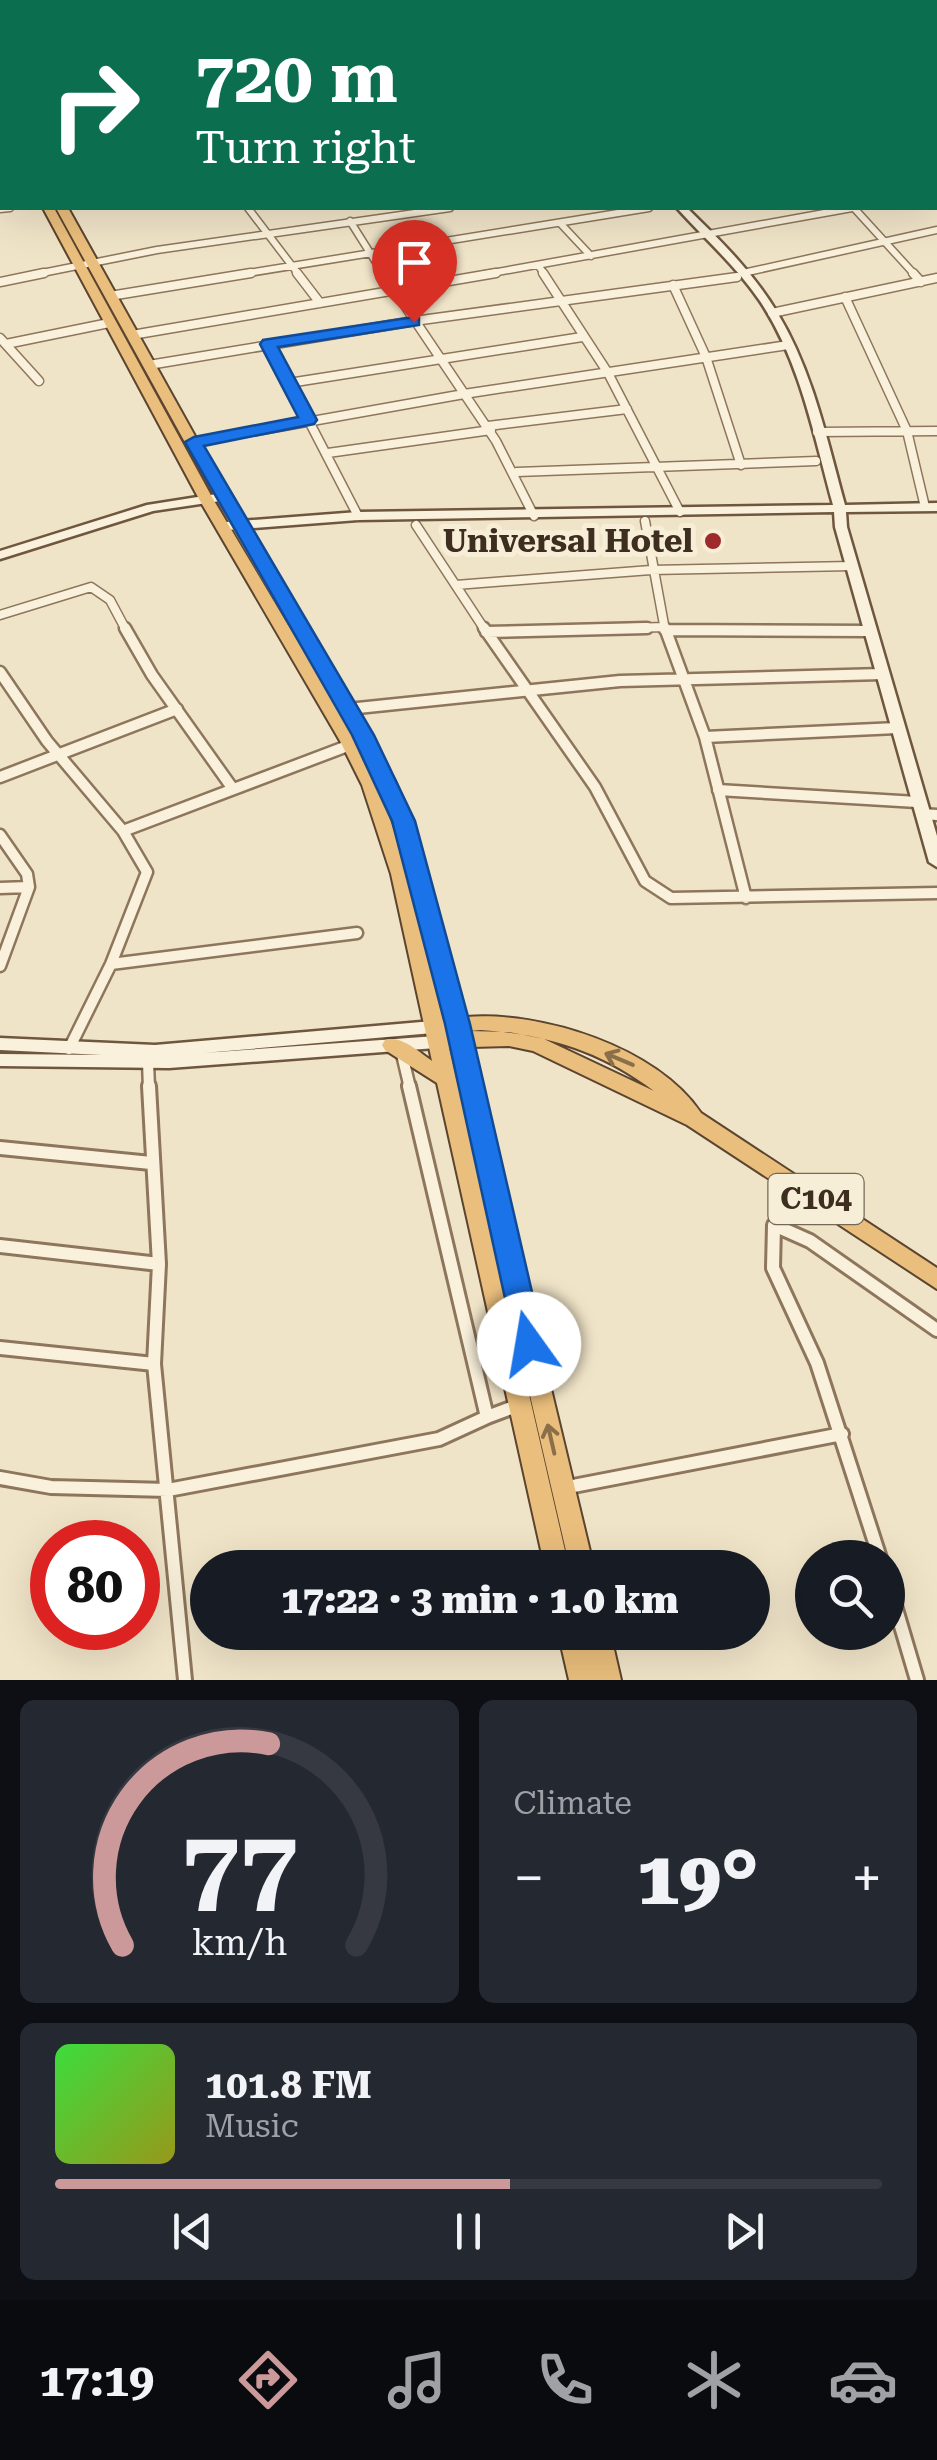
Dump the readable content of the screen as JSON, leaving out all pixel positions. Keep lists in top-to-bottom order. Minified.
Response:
{"streets":{"highway":["C104"]},"places":["Universal Hotel"],"page":{"turn":["720 m","Turn right"],"limit":"80","trip":"17:22 · 3 min · 1.0 km","tile":"Climate","heat":["−","19°","+"],"song":["101.8 FM","Music"],"tabs":"17:19","gauge":["77","km/h"]}}
